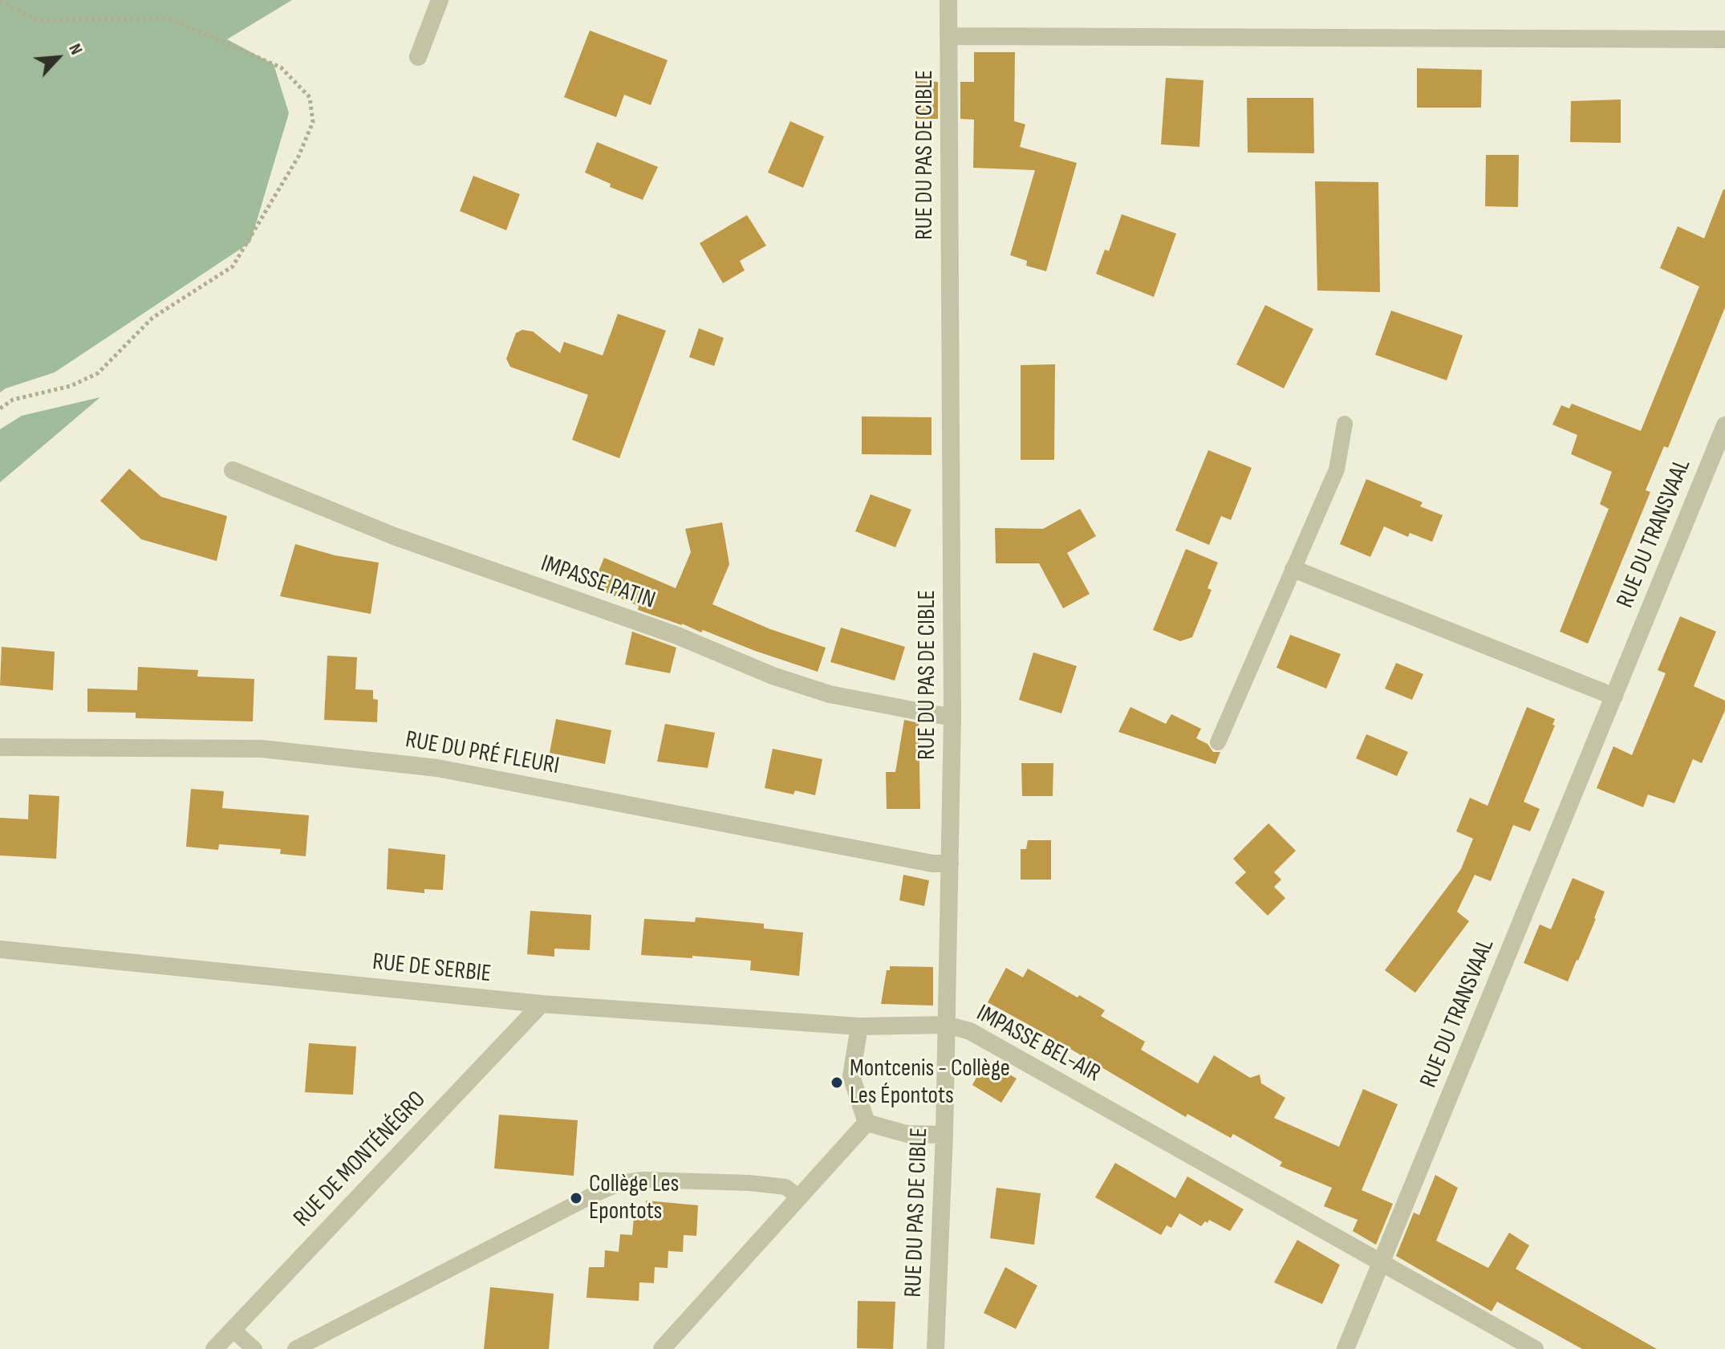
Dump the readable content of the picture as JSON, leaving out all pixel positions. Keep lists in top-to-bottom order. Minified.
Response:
{"streets":{"street":["RUE DU PAS DE CIBLE","RUE DU TRANSVAAL","IMPASSE PATIN","RUE DU PRÉ FLEURI","RUE DE SERBIE","IMPASSE BEL-AIR","RUE DE MONTÉNÉGRO"]},"crossings":[["RUE DU PAS DE CIBLE","IMPASSE PATIN"],["RUE DU PAS DE CIBLE","RUE DU PRÉ FLEURI"],["RUE DU PAS DE CIBLE","IMPASSE BEL-AIR"],["RUE DU TRANSVAAL","IMPASSE BEL-AIR"],["RUE DE SERBIE","IMPASSE BEL-AIR"],["RUE DE SERBIE","RUE DE MONTÉNÉGRO"]],"places":["Montcenis - Collège Les Épontots","Collège Les Epontots"],"north":"top right"}
